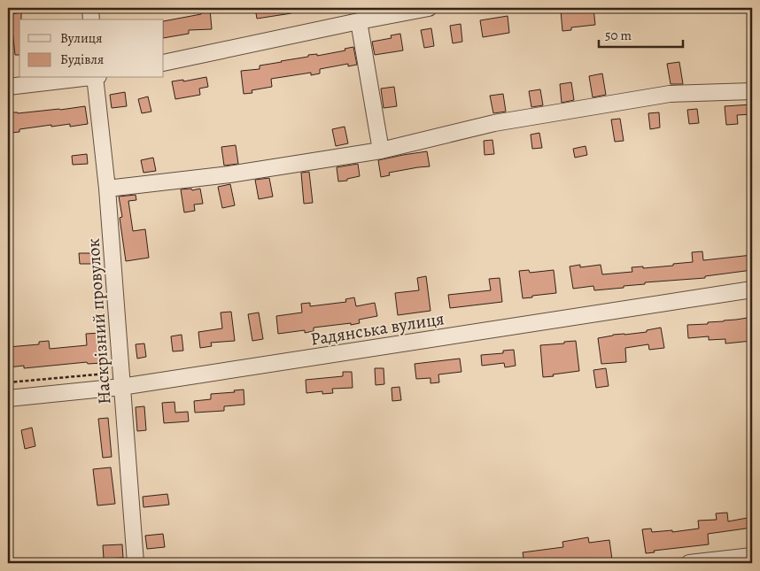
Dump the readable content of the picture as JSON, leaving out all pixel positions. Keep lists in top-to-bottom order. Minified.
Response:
{"streets":{"street":["Наскрізний провулок","Радянська вулиця"]},"crossings":[["Наскрізний провулок","Радянська вулиця"]],"legend":["Вулиця","Будівля"],"scale_bar":"50 m"}
